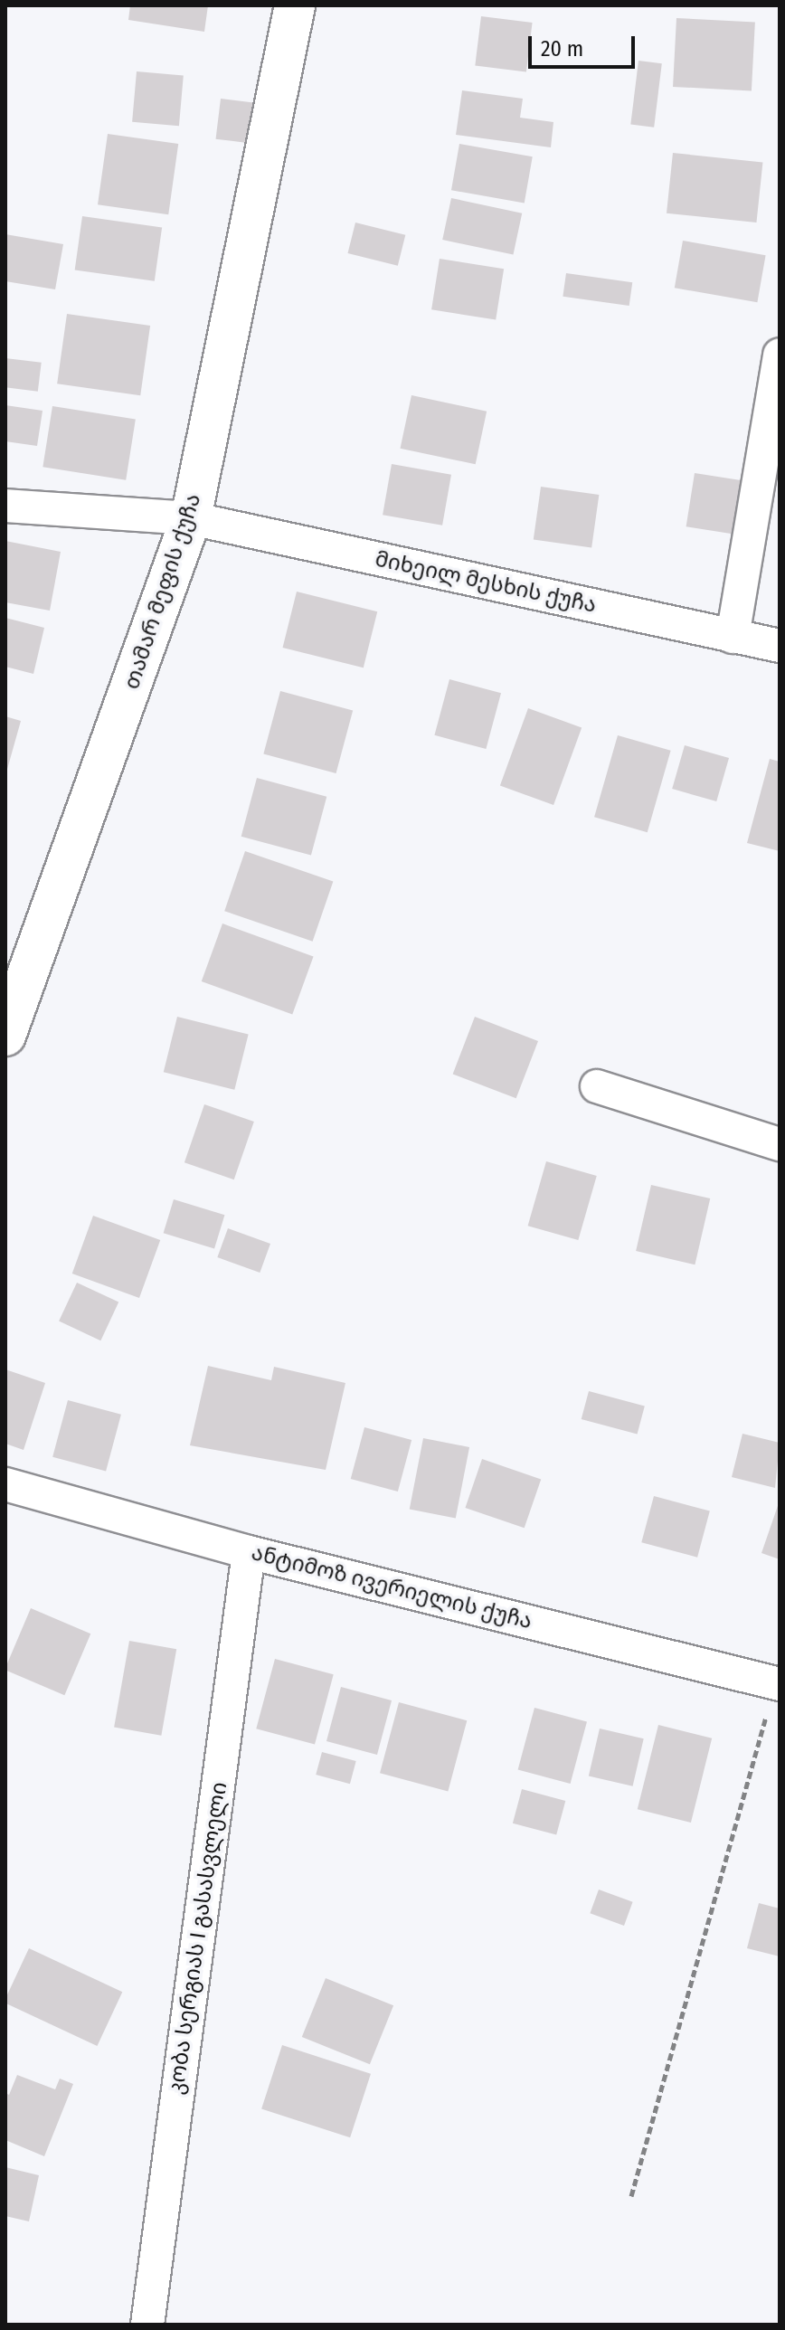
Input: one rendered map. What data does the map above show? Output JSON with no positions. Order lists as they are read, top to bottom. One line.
{"streets":{"street":["მიხეილ მესხის ქუჩა","თამარ მეფის ქუჩა","ანტიმოზ ივერიელის ქუჩა","კობა სერგიას I გასასვლელი"]},"crossings":[["მიხეილ მესხის ქუჩა","თამარ მეფის ქუჩა"],["ანტიმოზ ივერიელის ქუჩა","კობა სერგიას I გასასვლელი"]],"scale_bar":"20 m"}
